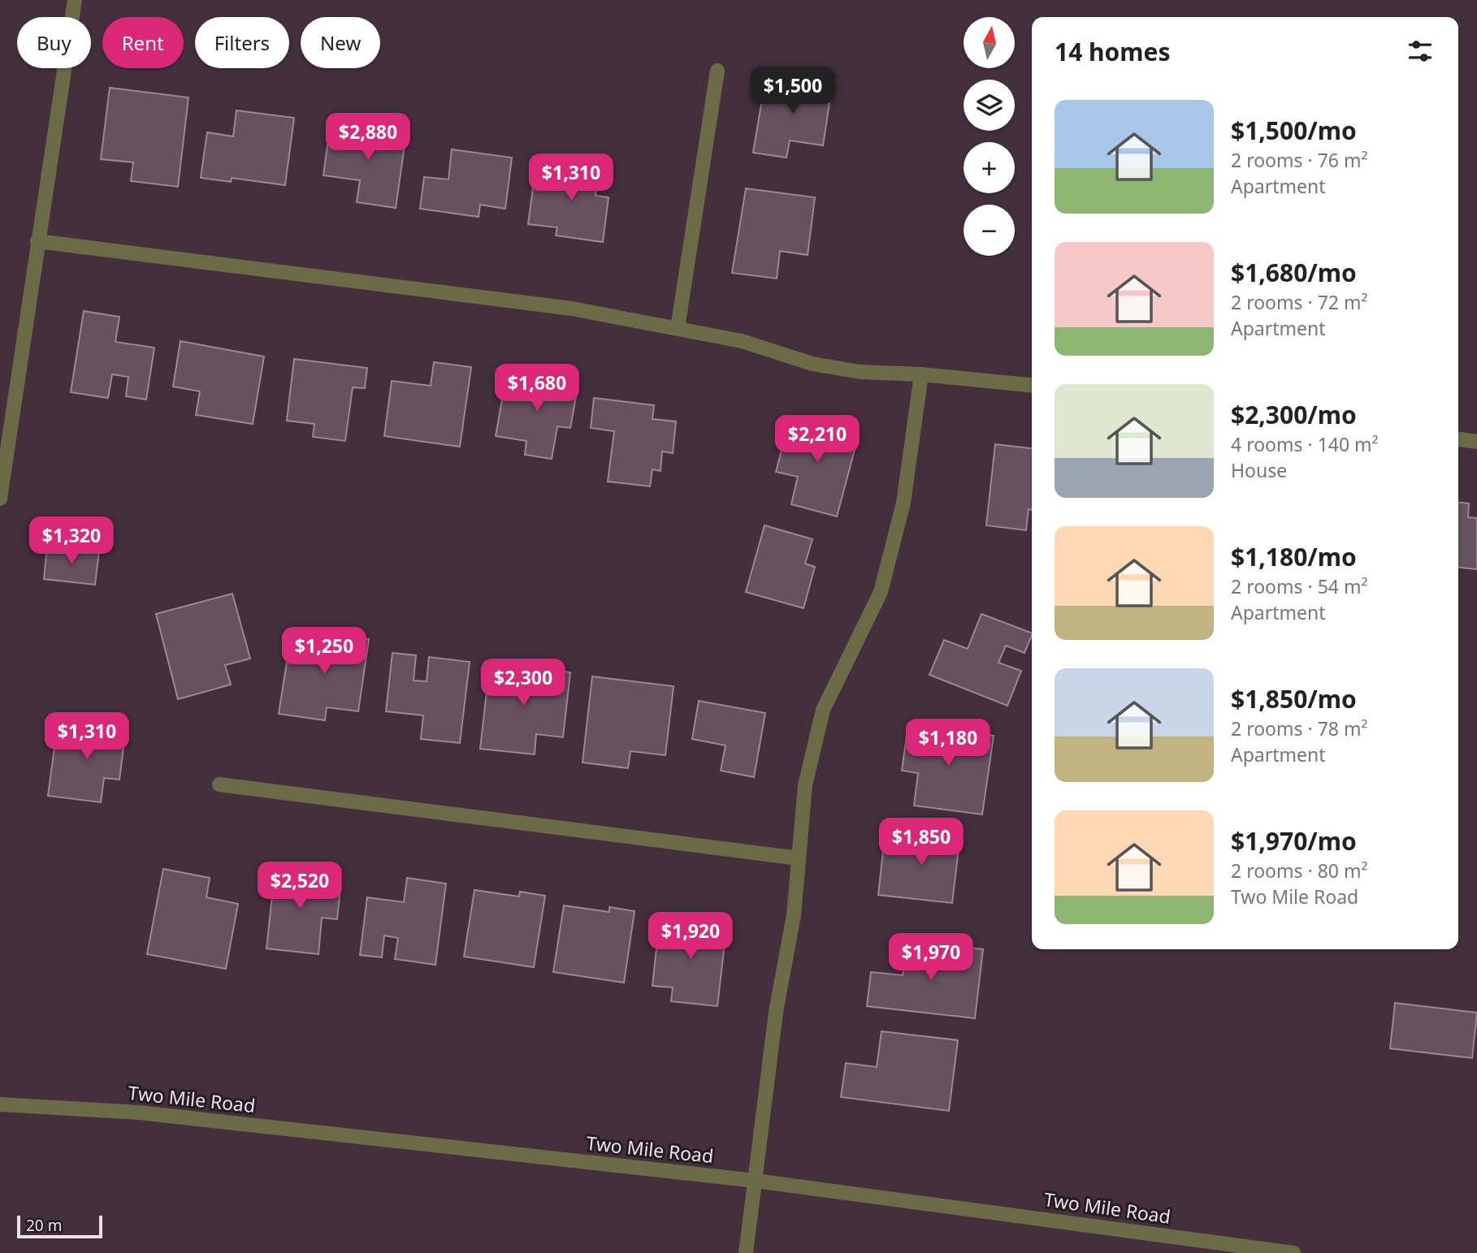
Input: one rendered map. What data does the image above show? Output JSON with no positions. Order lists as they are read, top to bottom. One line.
{"streets":{"street":["Two Mile Road"]},"scale_bar":"20 m","north":"top","page":{"map_buttons":["+","−"],"chip":["Buy","Rent","Filters","New"],"heading":"14 homes","price":["$1,500","$2,880","$1,310","$1,680","$2,210","$1,320","$1,250","$2,300","$1,310","$1,180","$1,850","$2,520","$1,920","$1,970"],"list":[{"name":"$1,500/mo","note":"2 rooms · 76 m² · Apartment"},{"name":"$1,680/mo","note":"2 rooms · 72 m² · Apartment"},{"name":"$2,300/mo","note":"4 rooms · 140 m² · House"},{"name":"$1,180/mo","note":"2 rooms · 54 m² · Apartment"},{"name":"$1,850/mo","note":"2 rooms · 78 m² · Apartment"},{"name":"$1,970/mo","note":"2 rooms · 80 m² · Two Mile Road"}],"scale":"20 m"}}
